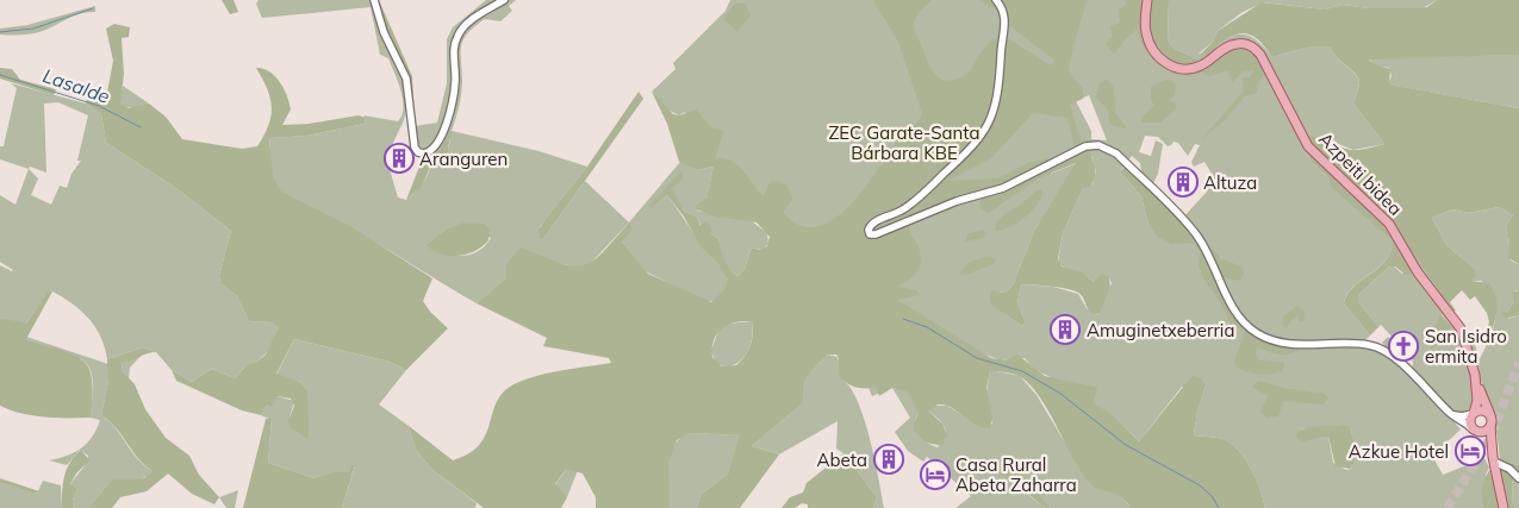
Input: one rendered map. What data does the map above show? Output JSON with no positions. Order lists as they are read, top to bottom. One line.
{"streets":{"main road":["Azpeiti bidea"]},"water":["Lasalde"],"parks":["ZEC Garate-Santa Bárbara KBE"],"places":{"building":["Aranguren","Altuza","Amuginetxeberria","Abeta"],"church":["San Isidro ermita"],"hotel":["Azkue Hotel","Casa Rural Abeta Zaharra"]}}
